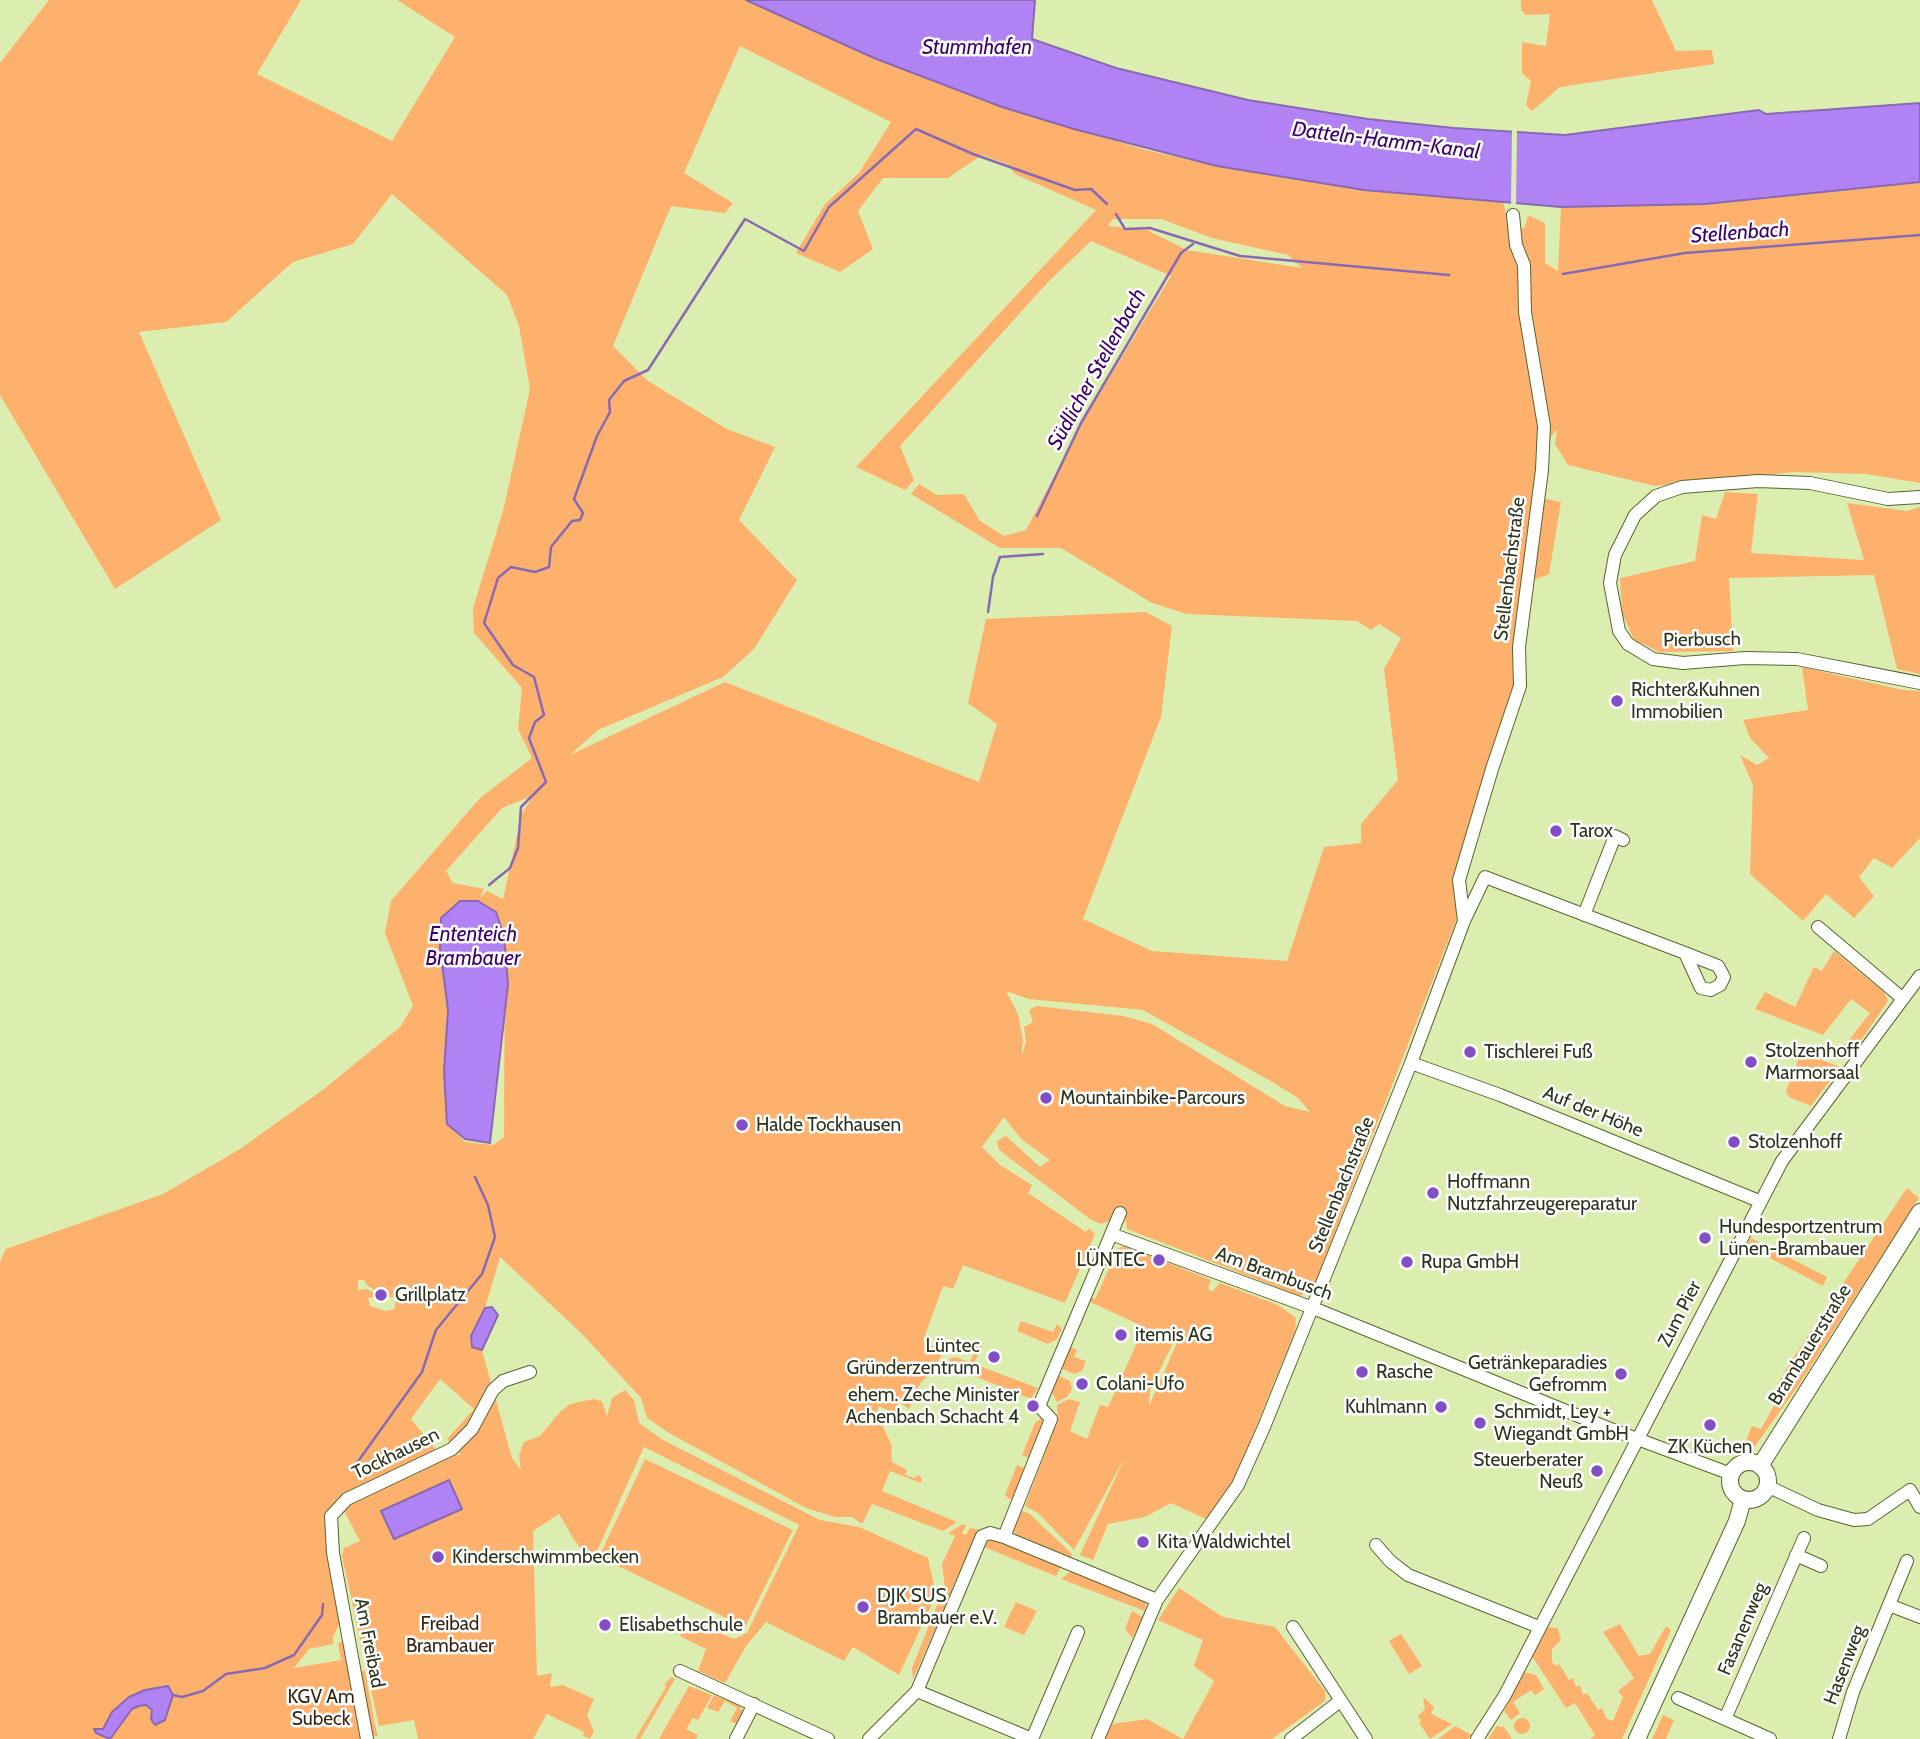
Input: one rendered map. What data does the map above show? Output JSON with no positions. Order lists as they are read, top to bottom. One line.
{"streets":{"main road":["Brambauerstraße"],"street":["Stellenbachstraße","Pierbusch","Auf der Höhe","Am Brambusch","Zum Pier","Tockhausen","Fasanenweg","Am Freibad","Hasenweg"]},"crossings":[["Stellenbachstraße","Auf der Höhe"],["Stellenbachstraße","Am Brambusch"],["Auf der Höhe","Zum Pier"],["Am Brambusch","Zum Pier"],["Am Brambusch","Brambauerstraße"],["Tockhausen","Am Freibad"]],"water":["Stummhafen","Datteln-Hamm-Kanal","Stellenbach","Südlicher Stellenbach","Ententeich Brambauer"],"parks":["Freibad Brambauer","KGV Am Subeck"],"places":["Richter&Kuhnen Immobilien","Tarox","Tischlerei Fuß","Stolzenhoff Marmorsaal","Mountainbike-Parcours","Halde Tockhausen","Stolzenhoff","Hoffmann Nutzfahrzeugereparatur","Hundesportzentrum Lünen-Brambauer","LÜNTEC","Rupa GmbH","Grillplatz","itemis AG","Lüntec Gründerzentrum","Rasche","Getränkeparadies Gefromm","Colani-Ufo","ehem. Zeche Minister Achenbach Schacht 4","Kuhlmann","Schmidt, Ley + Wiegandt GmbH","ZK Küchen","Steuerberater Neuß","Kita Waldwichtel","Kinderschwimmbecken","DJK SUS Brambauer e.V.","Elisabethschule"]}
